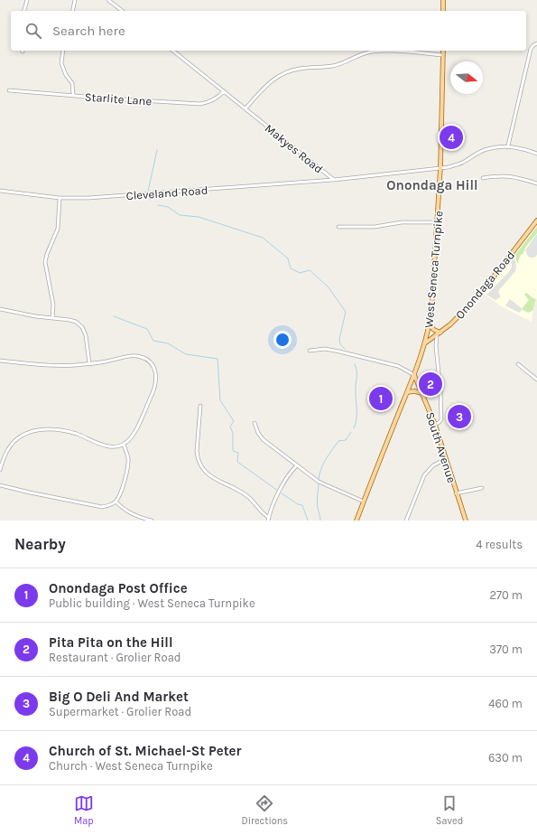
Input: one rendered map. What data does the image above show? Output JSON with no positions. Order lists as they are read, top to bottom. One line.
{"streets":{"main road":["West Seneca Turnpike","Onondaga Road","South Avenue"],"street":["Starlite Lane","Makyes Road","Cleveland Road"]},"crossings":[["Starlite Lane","Makyes Road"],["Makyes Road","Cleveland Road"],["Makyes Road","West Seneca Turnpike"],["West Seneca Turnpike","Onondaga Road"],["West Seneca Turnpike","South Avenue"]],"districts":["Onondaga Hill"],"north":"right","page":{"search":"Search here","pins":["4","2","1","3"],"heading":["Nearby","4 results"],"list":[{"mark":"1","name":"Onondaga Post Office","note":"Public building · West Seneca Turnpike","value":"270 m"},{"mark":"2","name":"Pita Pita on the Hill","note":"Restaurant · Grolier Road","value":"370 m"},{"mark":"3","name":"Big O Deli And Market","note":"Supermarket · Grolier Road","value":"460 m"},{"mark":"4","name":"Church of St. Michael-St Peter","note":"Church · West Seneca Turnpike","value":"630 m"}],"nav":["Map","Directions","Saved"]}}
